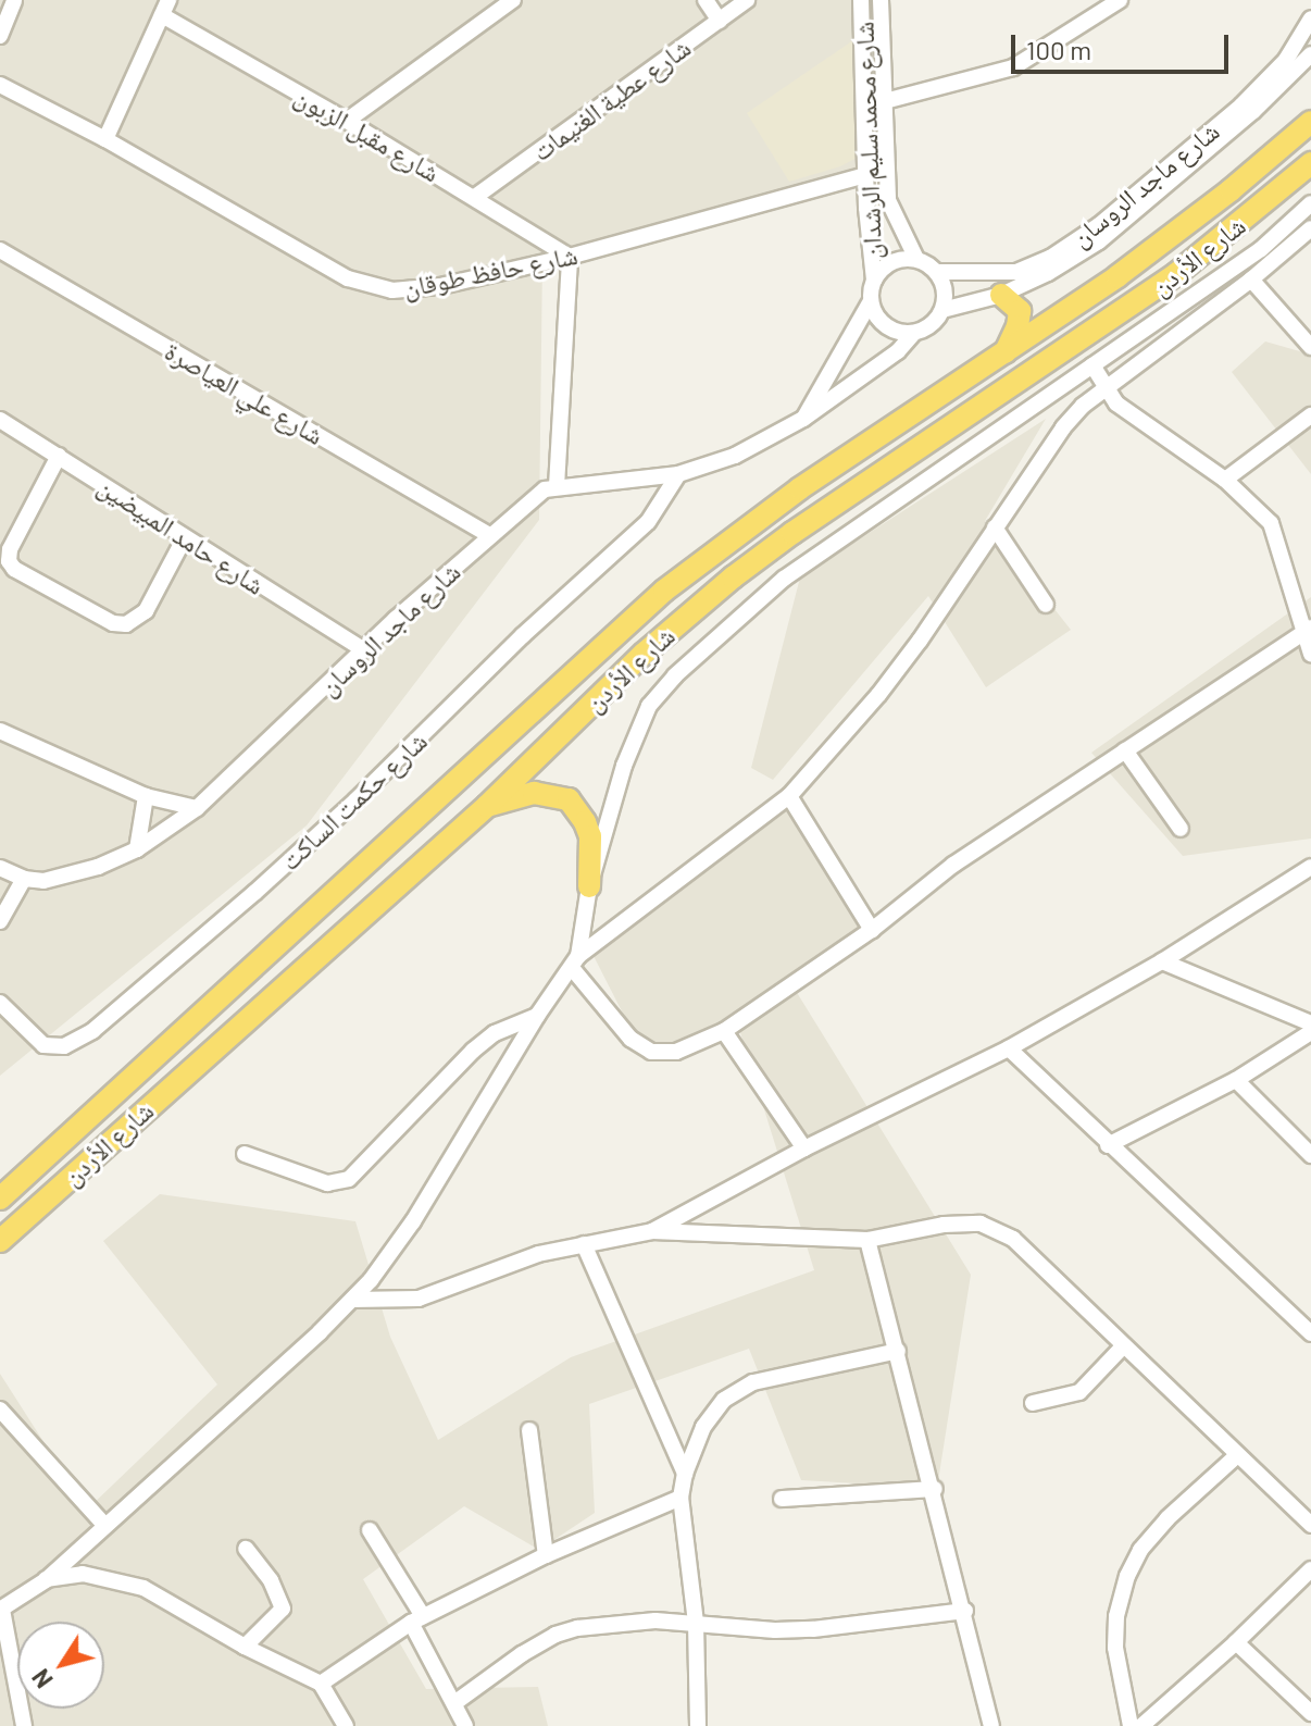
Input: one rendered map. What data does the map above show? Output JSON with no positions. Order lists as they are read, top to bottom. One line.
{"streets":{"highway":["شارع الأردن"],"street":["شارع عطية الغنيمات","شارع مقبل الزبون","شارع محمد سليم الرشدان","شارع ماجد الروسان","شارع حافظ طوقان","شارع علي العياصرة","شارع حامد المبيضين","شارع حكمت الساكت"]},"crossings":[["شارع عطية الغنيمات","شارع مقبل الزبون"],["شارع مقبل الزبون","شارع حافظ طوقان"],["شارع محمد سليم الرشدان","شارع ماجد الروسان"],["شارع محمد سليم الرشدان","شارع حافظ طوقان"],["شارع ماجد الروسان","شارع علي العياصرة"],["شارع ماجد الروسان","شارع حامد المبيضين"],["شارع ماجد الروسان","شارع حكمت الساكت"]],"scale_bar":"100 m","north":"bottom left"}
